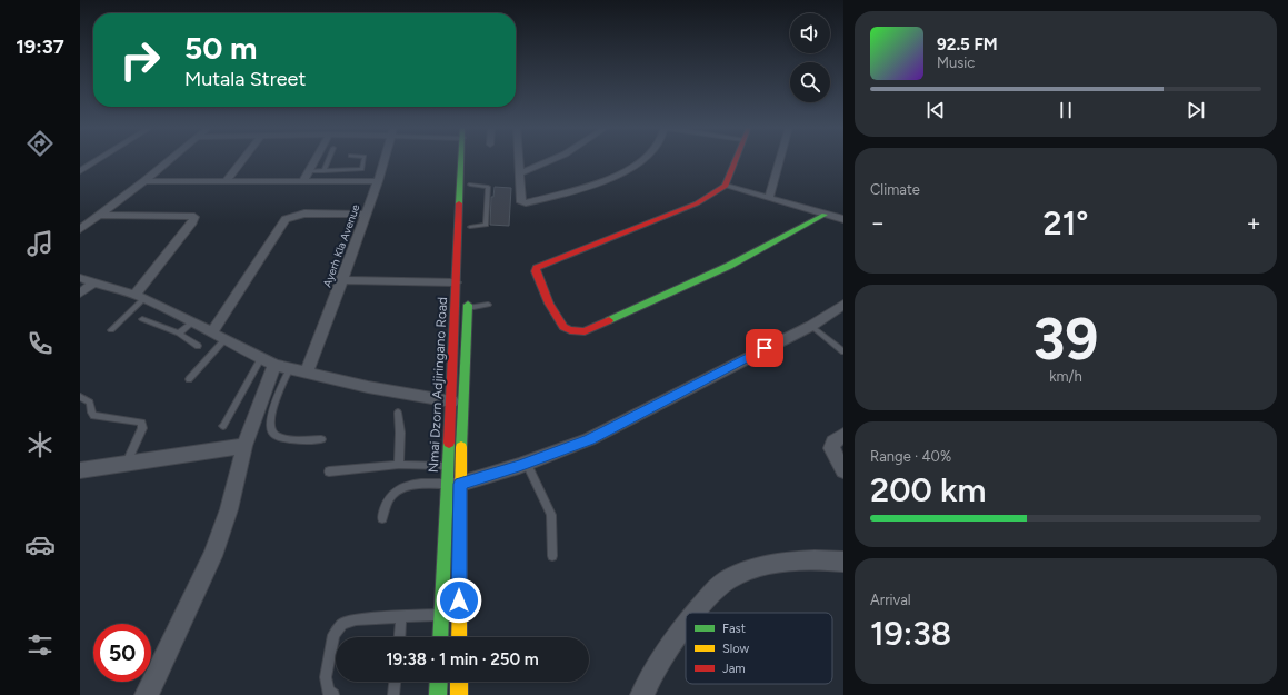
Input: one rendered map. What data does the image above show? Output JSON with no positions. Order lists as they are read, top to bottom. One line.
{"streets":{"main road":["Nmai Dzorn Adjiringano Road"],"street":["Ayerh Kla Avenue"]},"legend":["Fast","Slow","Jam"],"page":{"tabs":"19:37","turn":["50 m","Mutala Street"],"song":["92.5 FM","Music"],"tile":["Climate",["39","km/h"],["Range · 40%","200 km"],["Arrival","19:38"]],"heat":["−","21°","+"],"limit":"50","trip":"19:38 · 1 min · 250 m"}}
